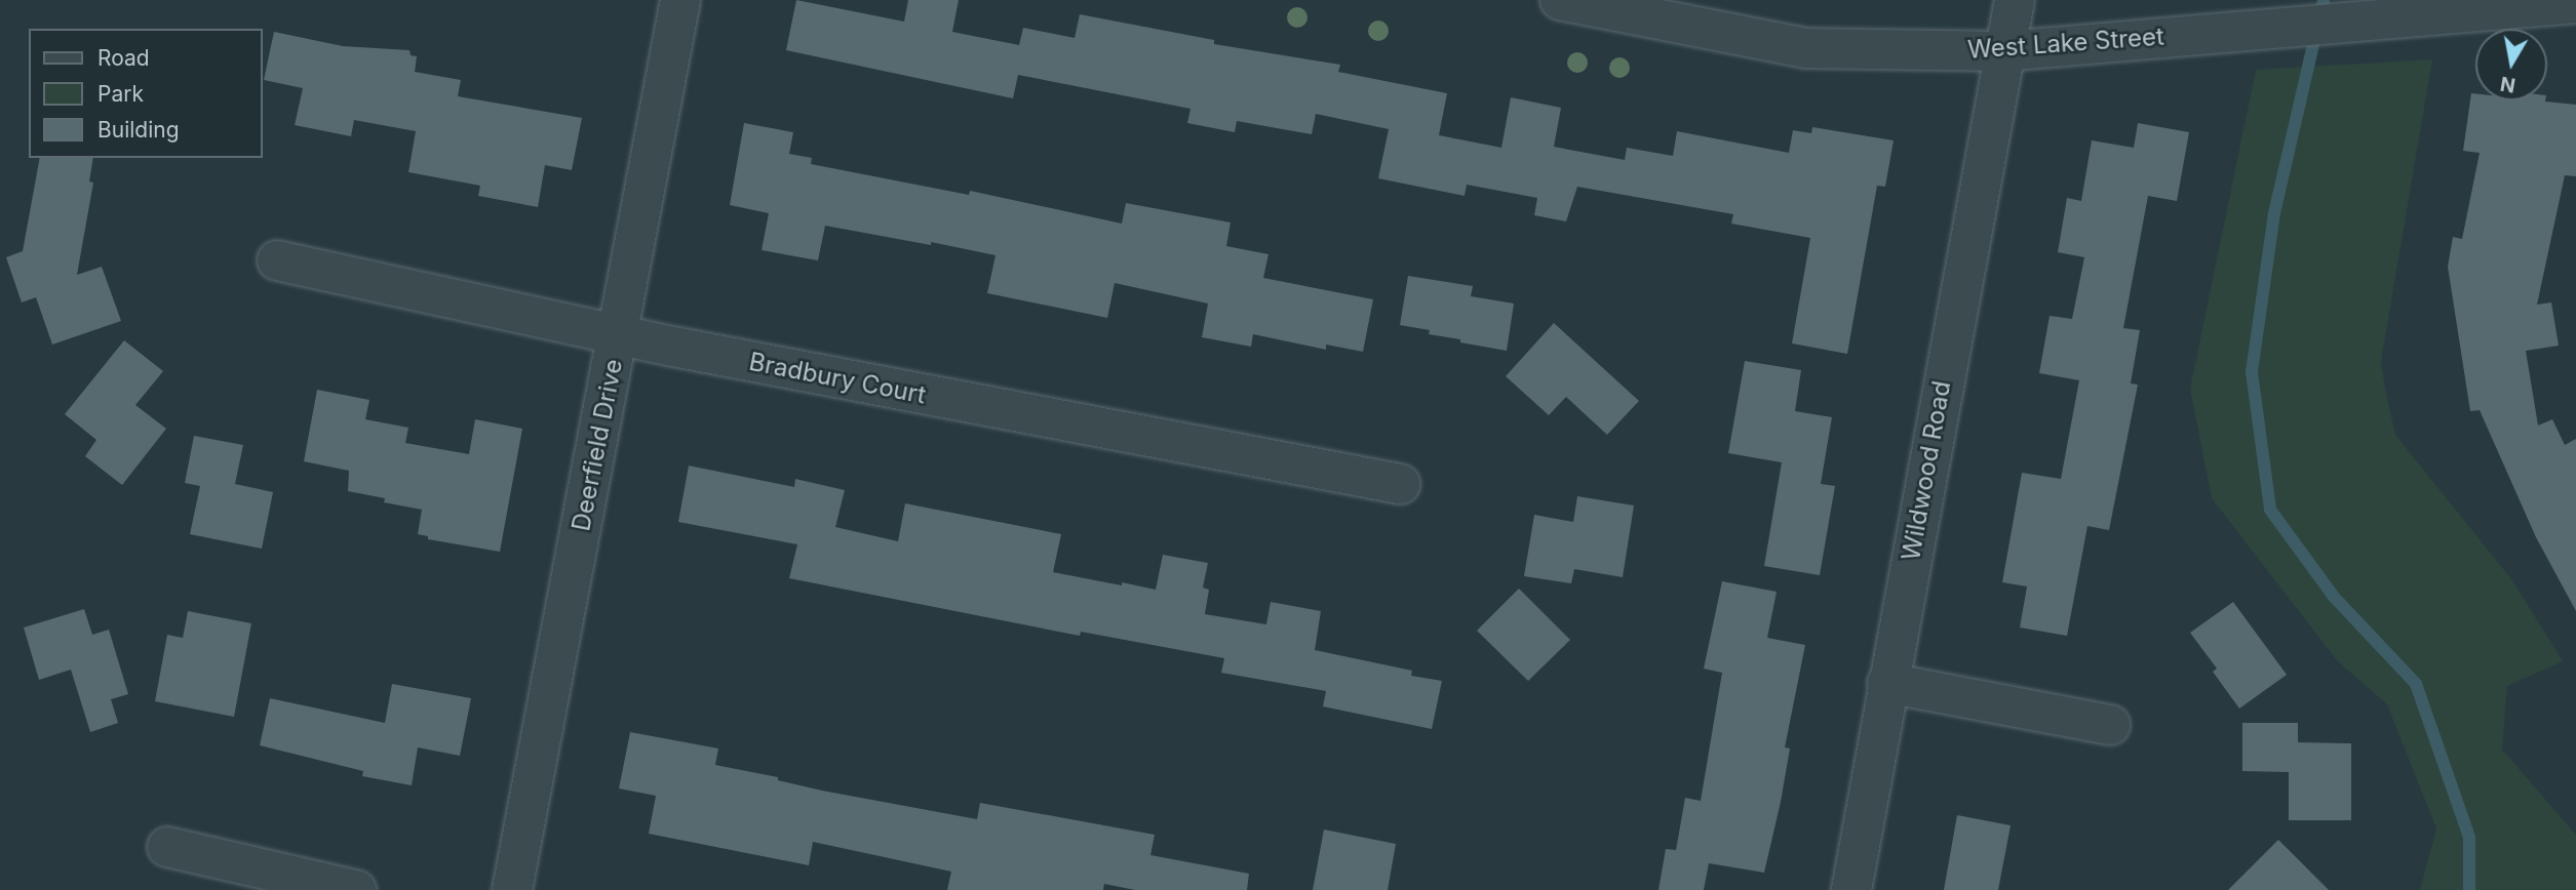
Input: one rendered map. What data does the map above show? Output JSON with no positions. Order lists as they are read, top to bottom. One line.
{"streets":{"street":["West Lake Street","Bradbury Court","Deerfield Drive","Wildwood Road"]},"crossings":[["West Lake Street","Wildwood Road"],["Bradbury Court","Deerfield Drive"]],"legend":["Road","Park","Building"],"north":"bottom"}
